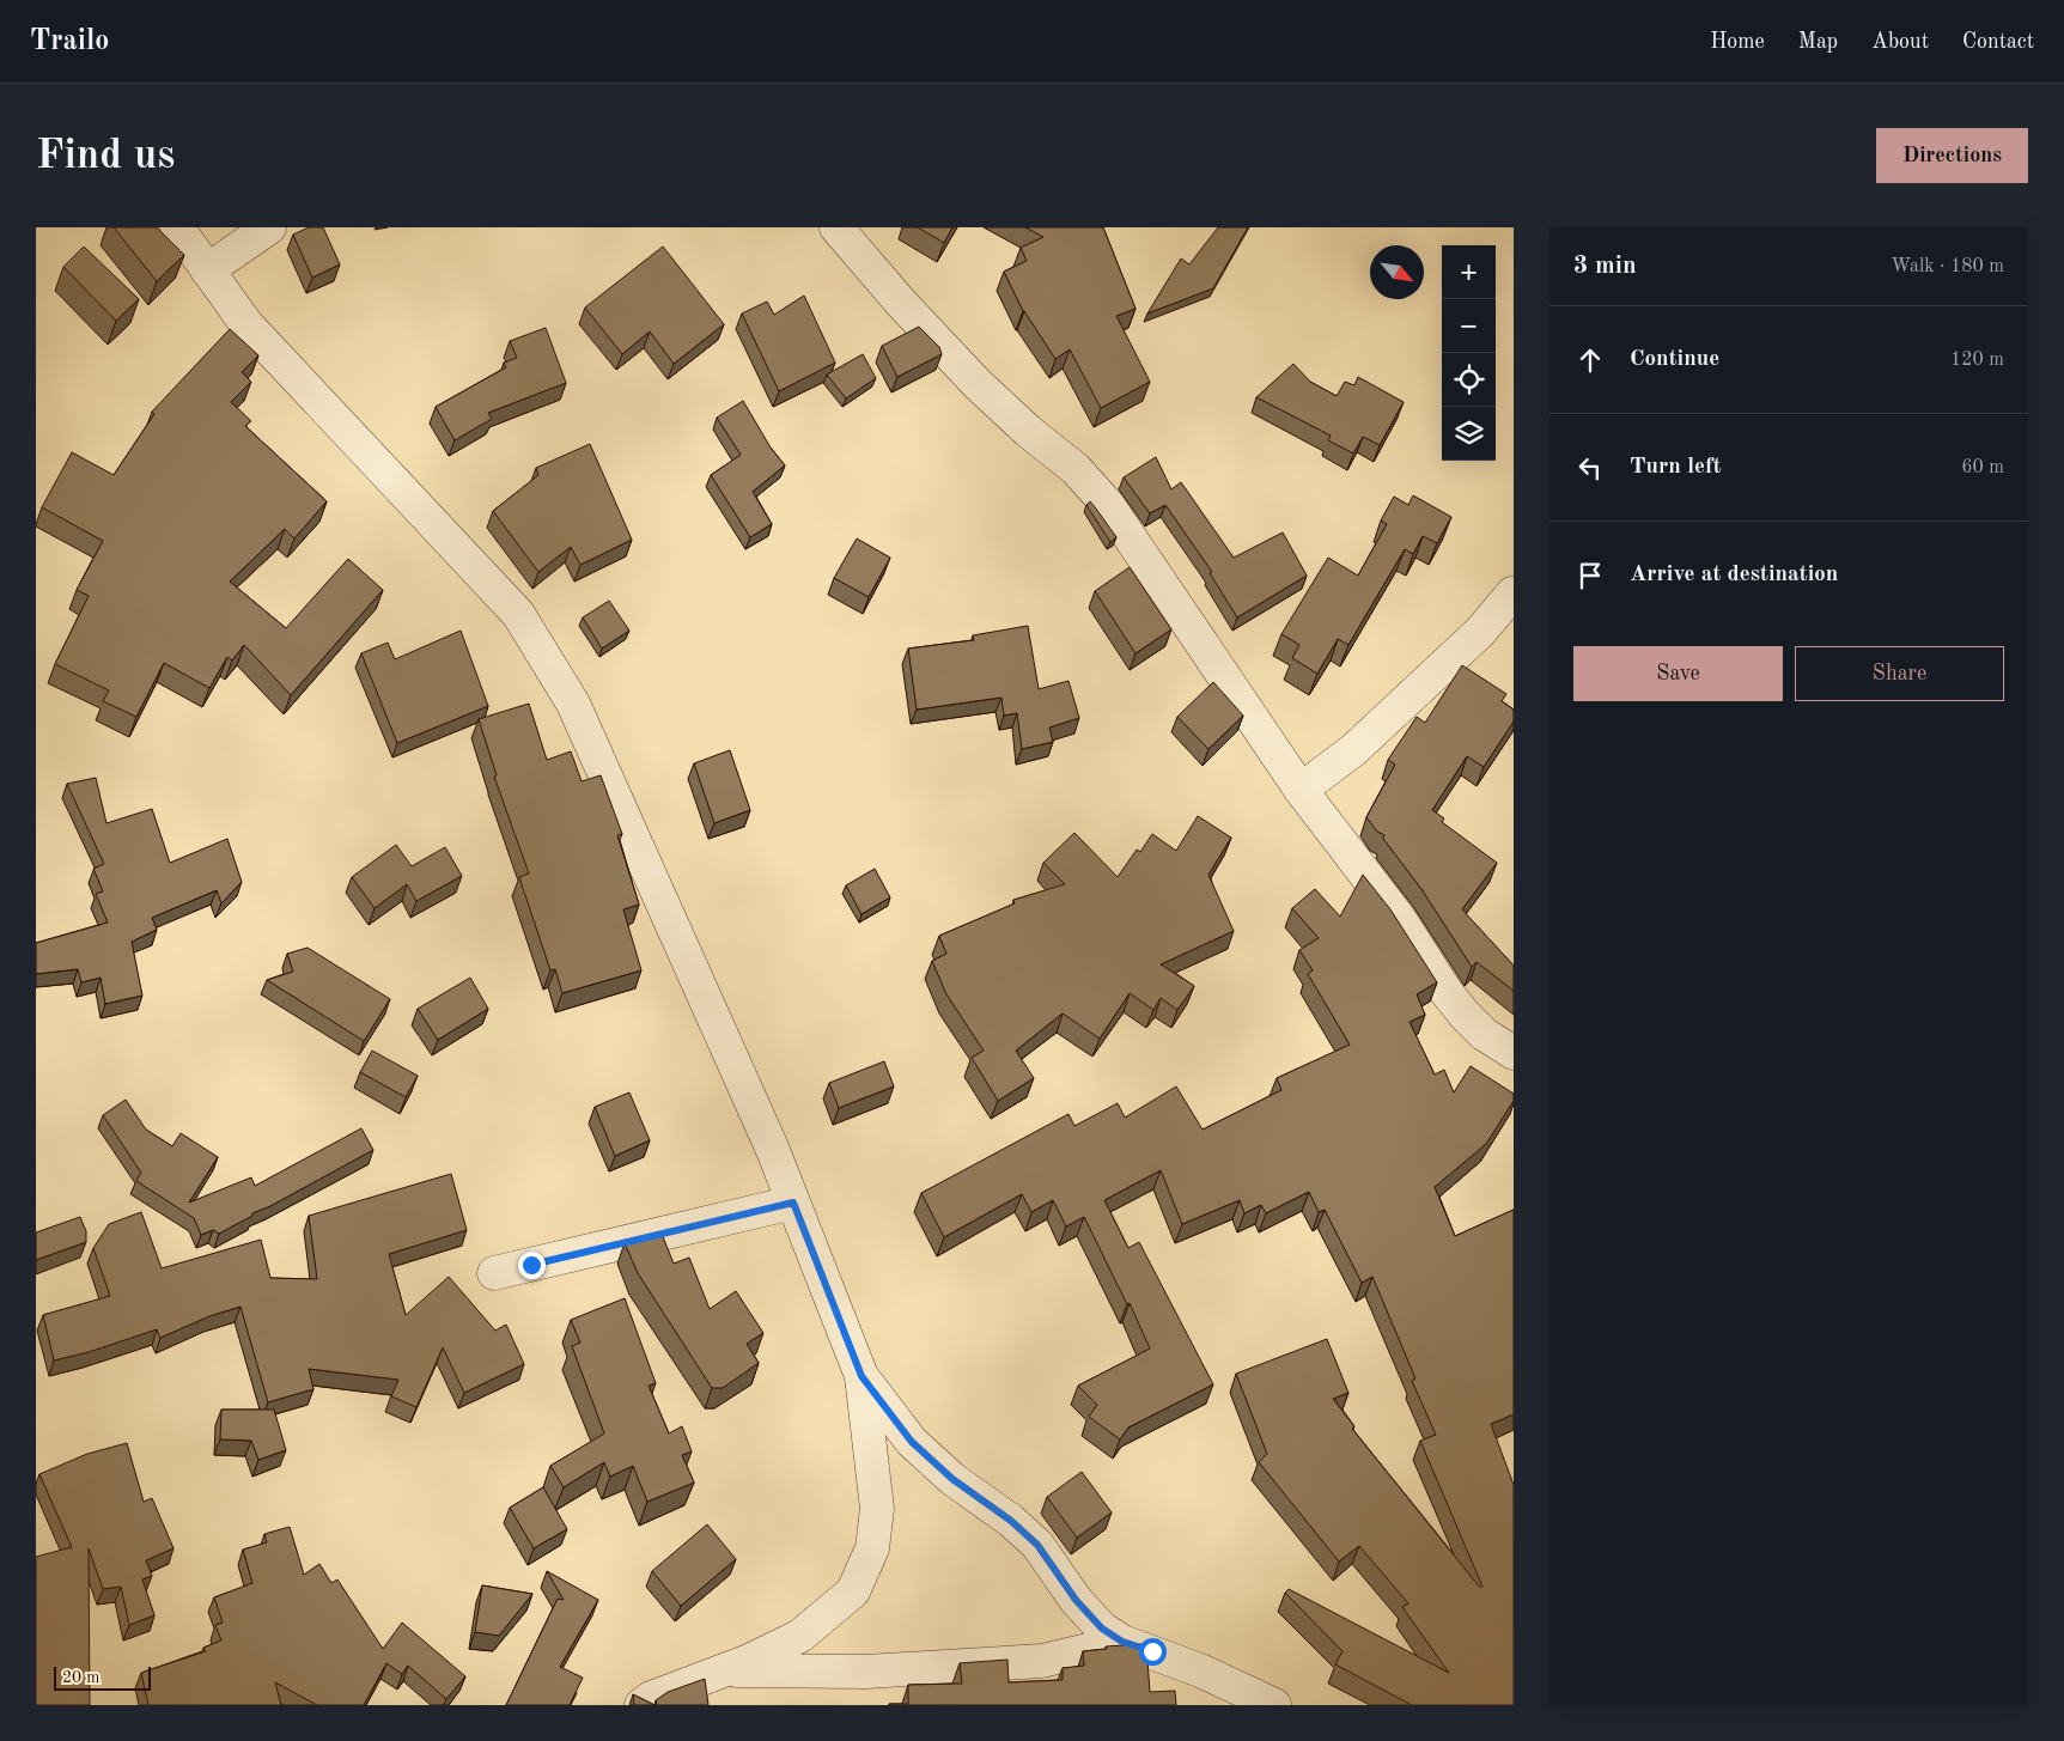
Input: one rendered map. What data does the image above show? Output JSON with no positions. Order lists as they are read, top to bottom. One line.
{"scale_bar":"20 m","north":"bottom right","page":{"header":"Trailo","nav":["Home","Map","About","Contact"],"buttons":["Directions",["Save","Share"]],"title":"Find us","heading":["3 min","Walk · 180 m"],"map_buttons":["+","−"],"list":[["Continue","120 m"],["Turn left","60 m"],"Arrive at destination"],"scale":"20 m"}}
